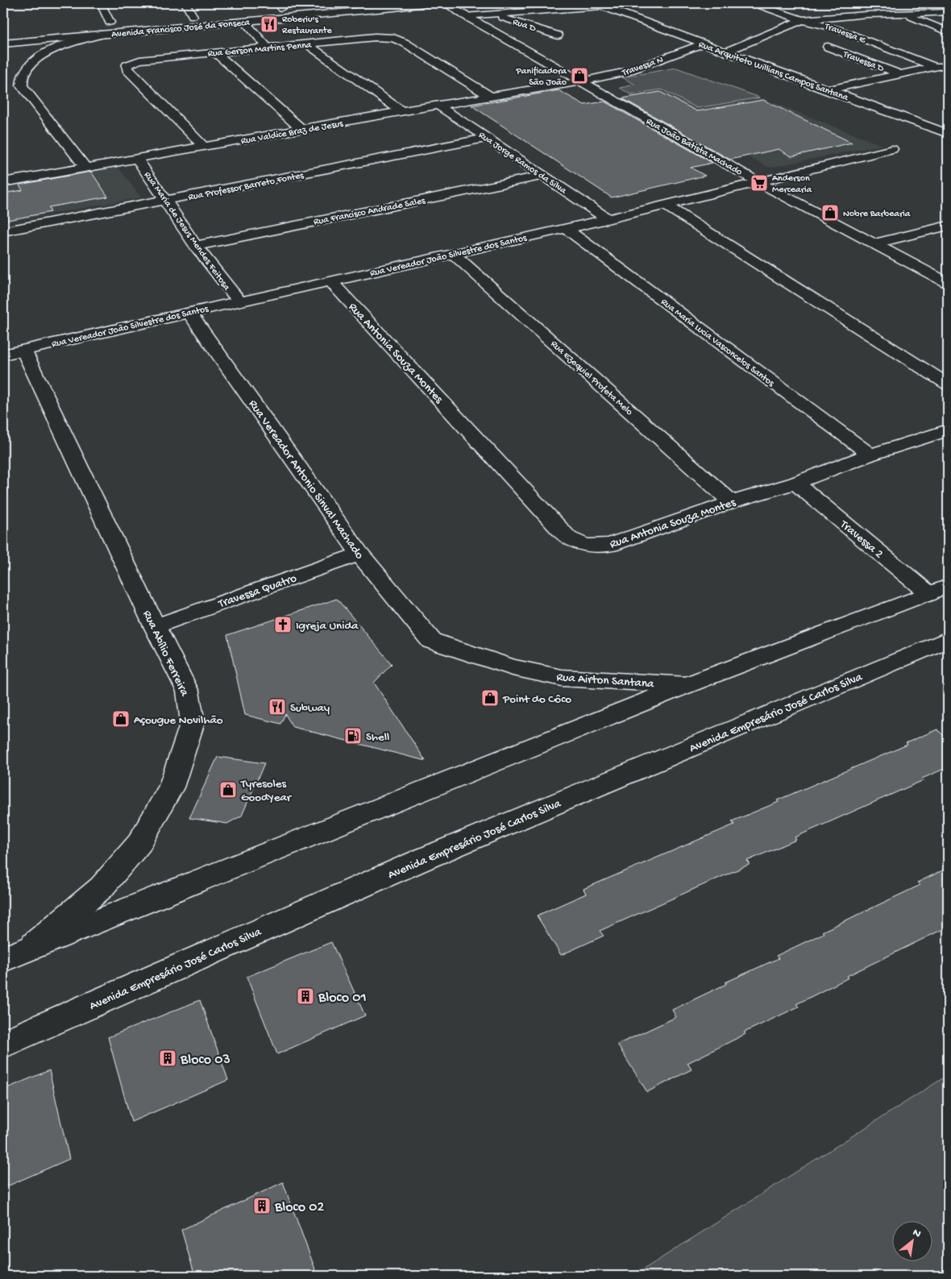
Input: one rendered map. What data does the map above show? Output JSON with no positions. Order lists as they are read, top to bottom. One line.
{"streets":{"street":["Rua D","Avenida Francisco José da Fonseca","Travessa E","Rua Gerson Martins Penna","Travessa D","Travessa N","Rua Arquiteto Willians Campos Santana","Rua Valdice Braz de Jesus","Rua João Batista Machado","Rua Jorge Ramos da Silva","Rua Professor Barreto Fontes","Rua Francisco Andrade Sales","Rua Maria de Jesus Mendes Feitosa","Rua Vereador João Silvestre dos Santos","Rua Maria Lucia Vasconcelos Santos","Rua Antonia Souza Montes","Rua Ezequiel Profeta Melo","Rua Vereador Antonio Sinval Machado","Travessa 2","Travessa Quatro","Rua Abílio Ferreira","Rua Airton Santana","Avenida Empresário José Carlos Silva"]},"crossings":[["Rua Gerson Martins Penna","Rua Valdice Braz de Jesus"],["Travessa N","Rua Arquiteto Willians Campos Santana"],["Travessa N","Rua Valdice Braz de Jesus"],["Travessa N","Rua João Batista Machado"],["Rua Valdice Braz de Jesus","Rua João Batista Machado"],["Rua Valdice Braz de Jesus","Rua Jorge Ramos da Silva"],["Rua Valdice Braz de Jesus","Rua Maria de Jesus Mendes Feitosa"],["Rua João Batista Machado","Rua Vereador João Silvestre dos Santos"],["Rua Jorge Ramos da Silva","Rua Professor Barreto Fontes"],["Rua Jorge Ramos da Silva","Rua Francisco Andrade Sales"],["Rua Jorge Ramos da Silva","Rua Vereador João Silvestre dos Santos"],["Rua Professor Barreto Fontes","Rua Maria de Jesus Mendes Feitosa"],["Rua Francisco Andrade Sales","Rua Maria de Jesus Mendes Feitosa"],["Rua Maria de Jesus Mendes Feitosa","Rua Vereador João Silvestre dos Santos"],["Rua Vereador João Silvestre dos Santos","Rua Maria Lucia Vasconcelos Santos"],["Rua Vereador João Silvestre dos Santos","Rua Antonia Souza Montes"],["Rua Vereador João Silvestre dos Santos","Rua Ezequiel Profeta Melo"],["Rua Vereador João Silvestre dos Santos","Rua Vereador Antonio Sinval Machado"],["Rua Vereador João Silvestre dos Santos","Rua Abílio Ferreira"],["Rua Maria Lucia Vasconcelos Santos","Rua Antonia Souza Montes"],["Rua Antonia Souza Montes","Rua Ezequiel Profeta Melo"],["Rua Antonia Souza Montes","Travessa 2"],["Rua Vereador Antonio Sinval Machado","Travessa Quatro"],["Rua Vereador Antonio Sinval Machado","Rua Airton Santana"],["Travessa Quatro","Rua Abílio Ferreira"]],"places":{"restaurant":["Roberiu's Restaurante","Subway"],"shop":["Panificadora São João","Nobre Barbearia","Point do Côco","Açougue Novilhão","Tyresoles GoodYear"],"supermarket":["Anderson Mercearia"],"church":["Igreja Unida"],"fuel station":["Shell"],"building":["Bloco 01","Bloco 03","Bloco 02"]},"north":"top right"}
